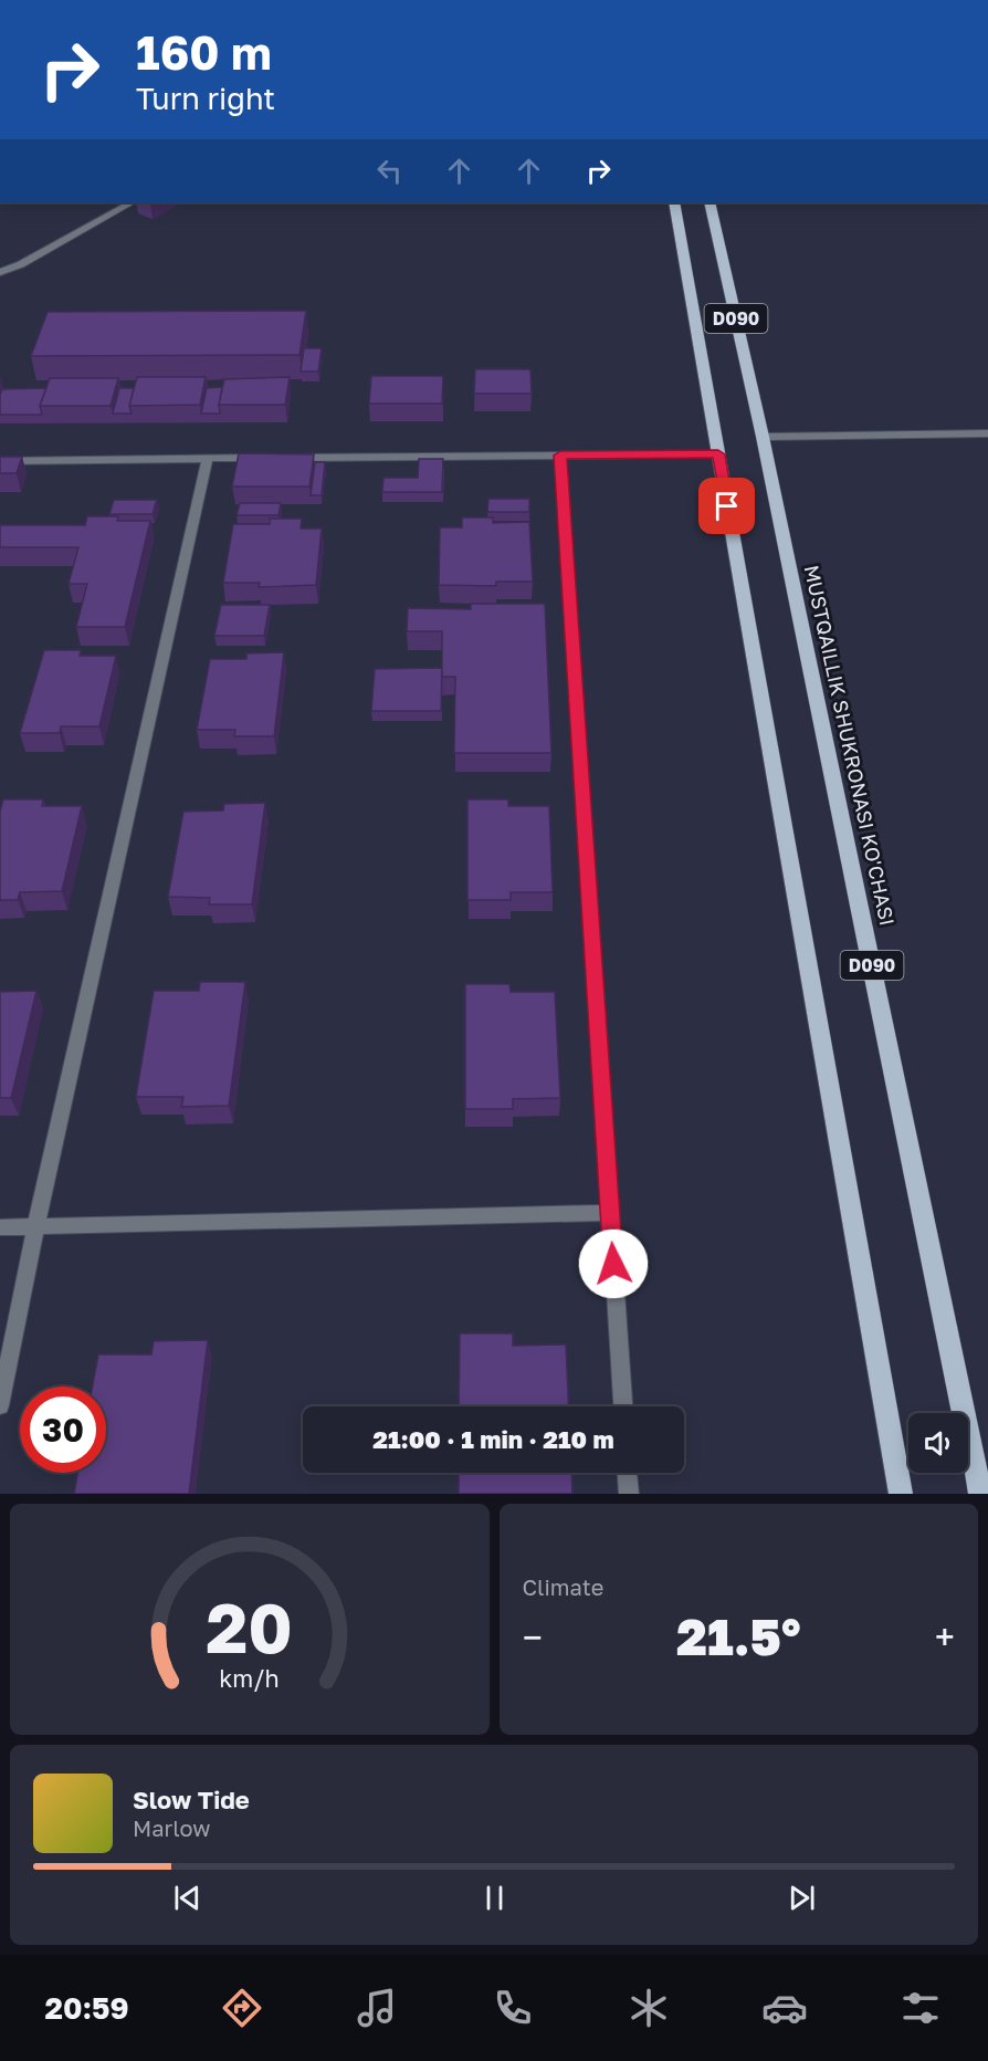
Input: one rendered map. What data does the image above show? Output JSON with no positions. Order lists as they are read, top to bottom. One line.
{"streets":{"main road":["D090","MUSTQAILLIK SHUKRONASI KO'CHASI"]},"page":{"turn":["160 m","Turn right"],"limit":"30","trip":"21:00 · 1 min · 210 m","tile":"Climate","heat":["−","21.5°","+"],"song":["Slow Tide","Marlow"],"tabs":"20:59","gauge":["20","km/h"]}}
